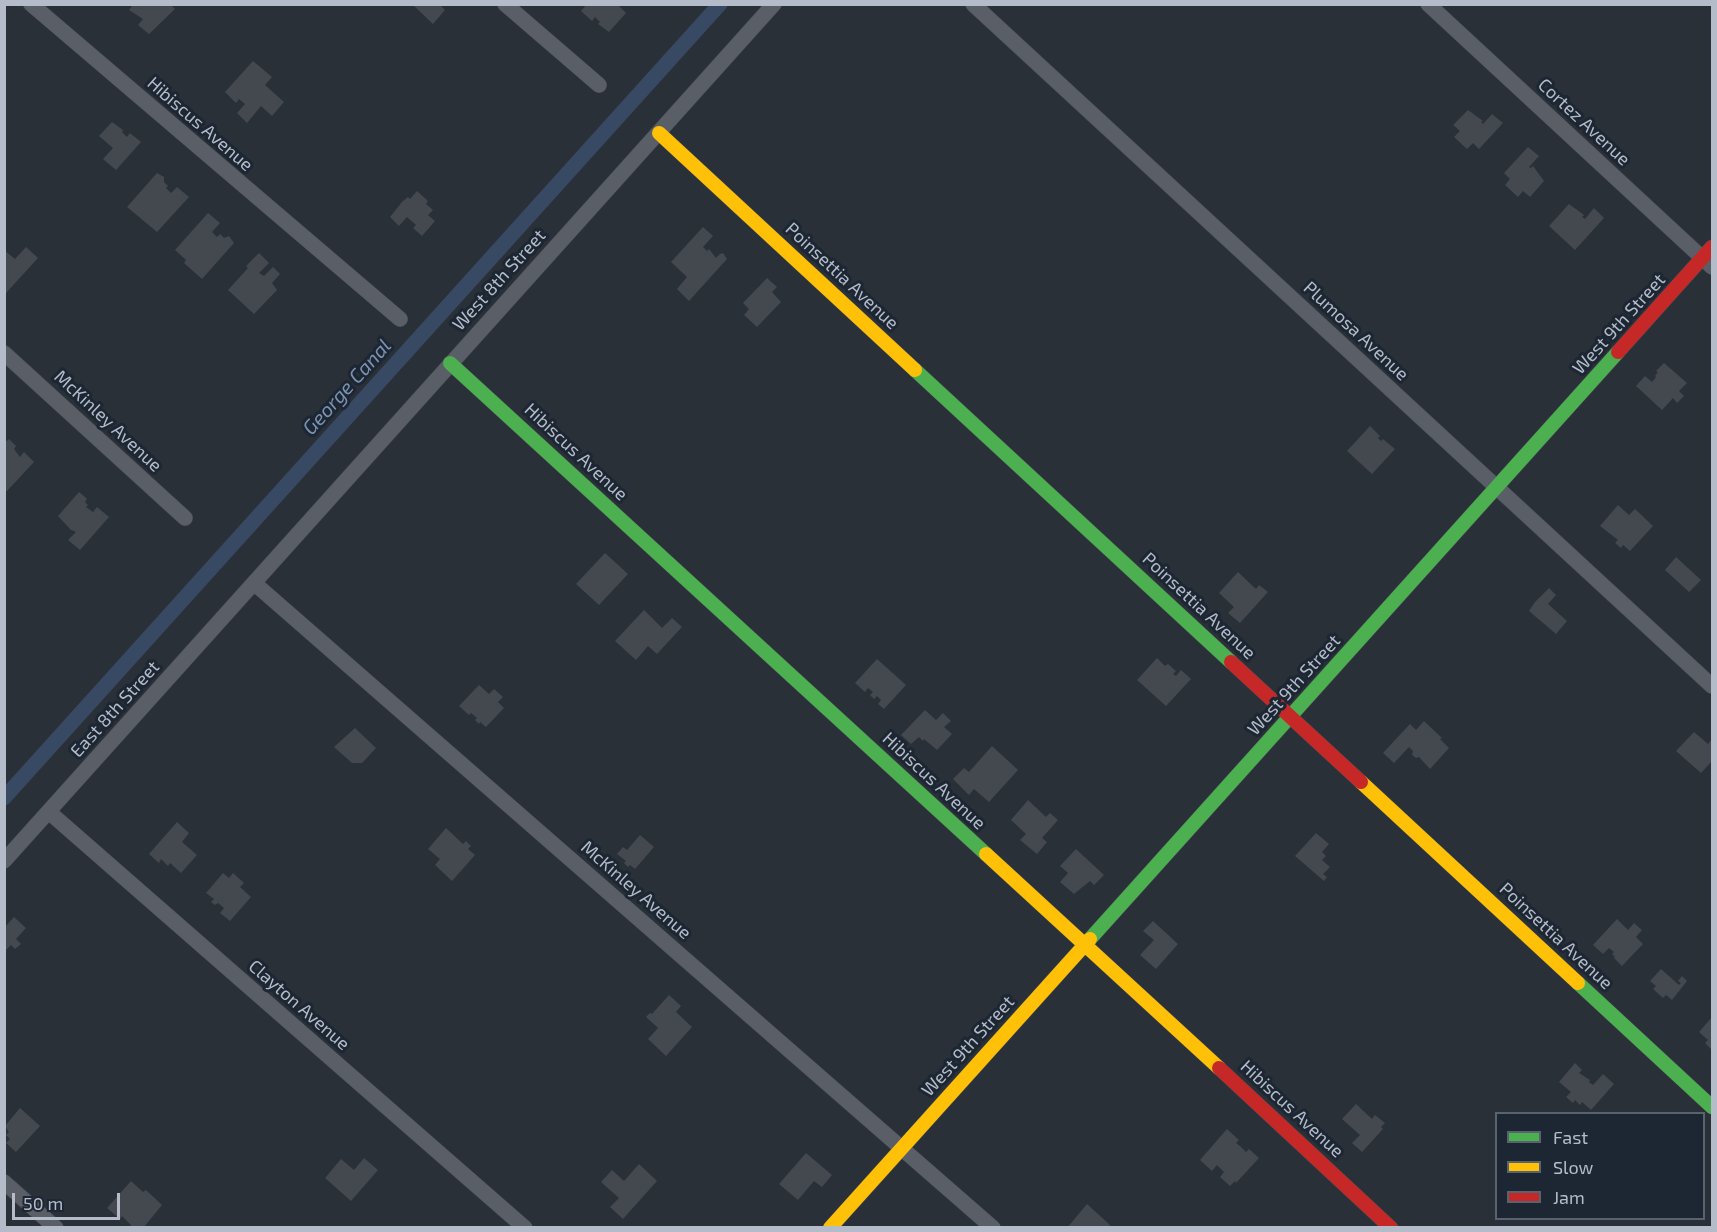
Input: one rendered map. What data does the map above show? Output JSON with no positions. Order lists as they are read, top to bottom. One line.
{"streets":{"street":["Cortez Avenue","Hibiscus Avenue","Poinsettia Avenue","West 8th Street","West 9th Street","Plumosa Avenue","McKinley Avenue","East 8th Street","Clayton Avenue"]},"crossings":[["Cortez Avenue","West 9th Street"],["Hibiscus Avenue","West 8th Street"],["Hibiscus Avenue","West 9th Street"],["Poinsettia Avenue","West 8th Street"],["Poinsettia Avenue","West 9th Street"],["West 8th Street","McKinley Avenue"],["West 8th Street","East 8th Street"],["West 9th Street","Plumosa Avenue"],["West 9th Street","McKinley Avenue"],["McKinley Avenue","East 8th Street"],["East 8th Street","Clayton Avenue"]],"water":["George Canal"],"legend":["Fast","Slow","Jam"],"scale_bar":"50 m"}
